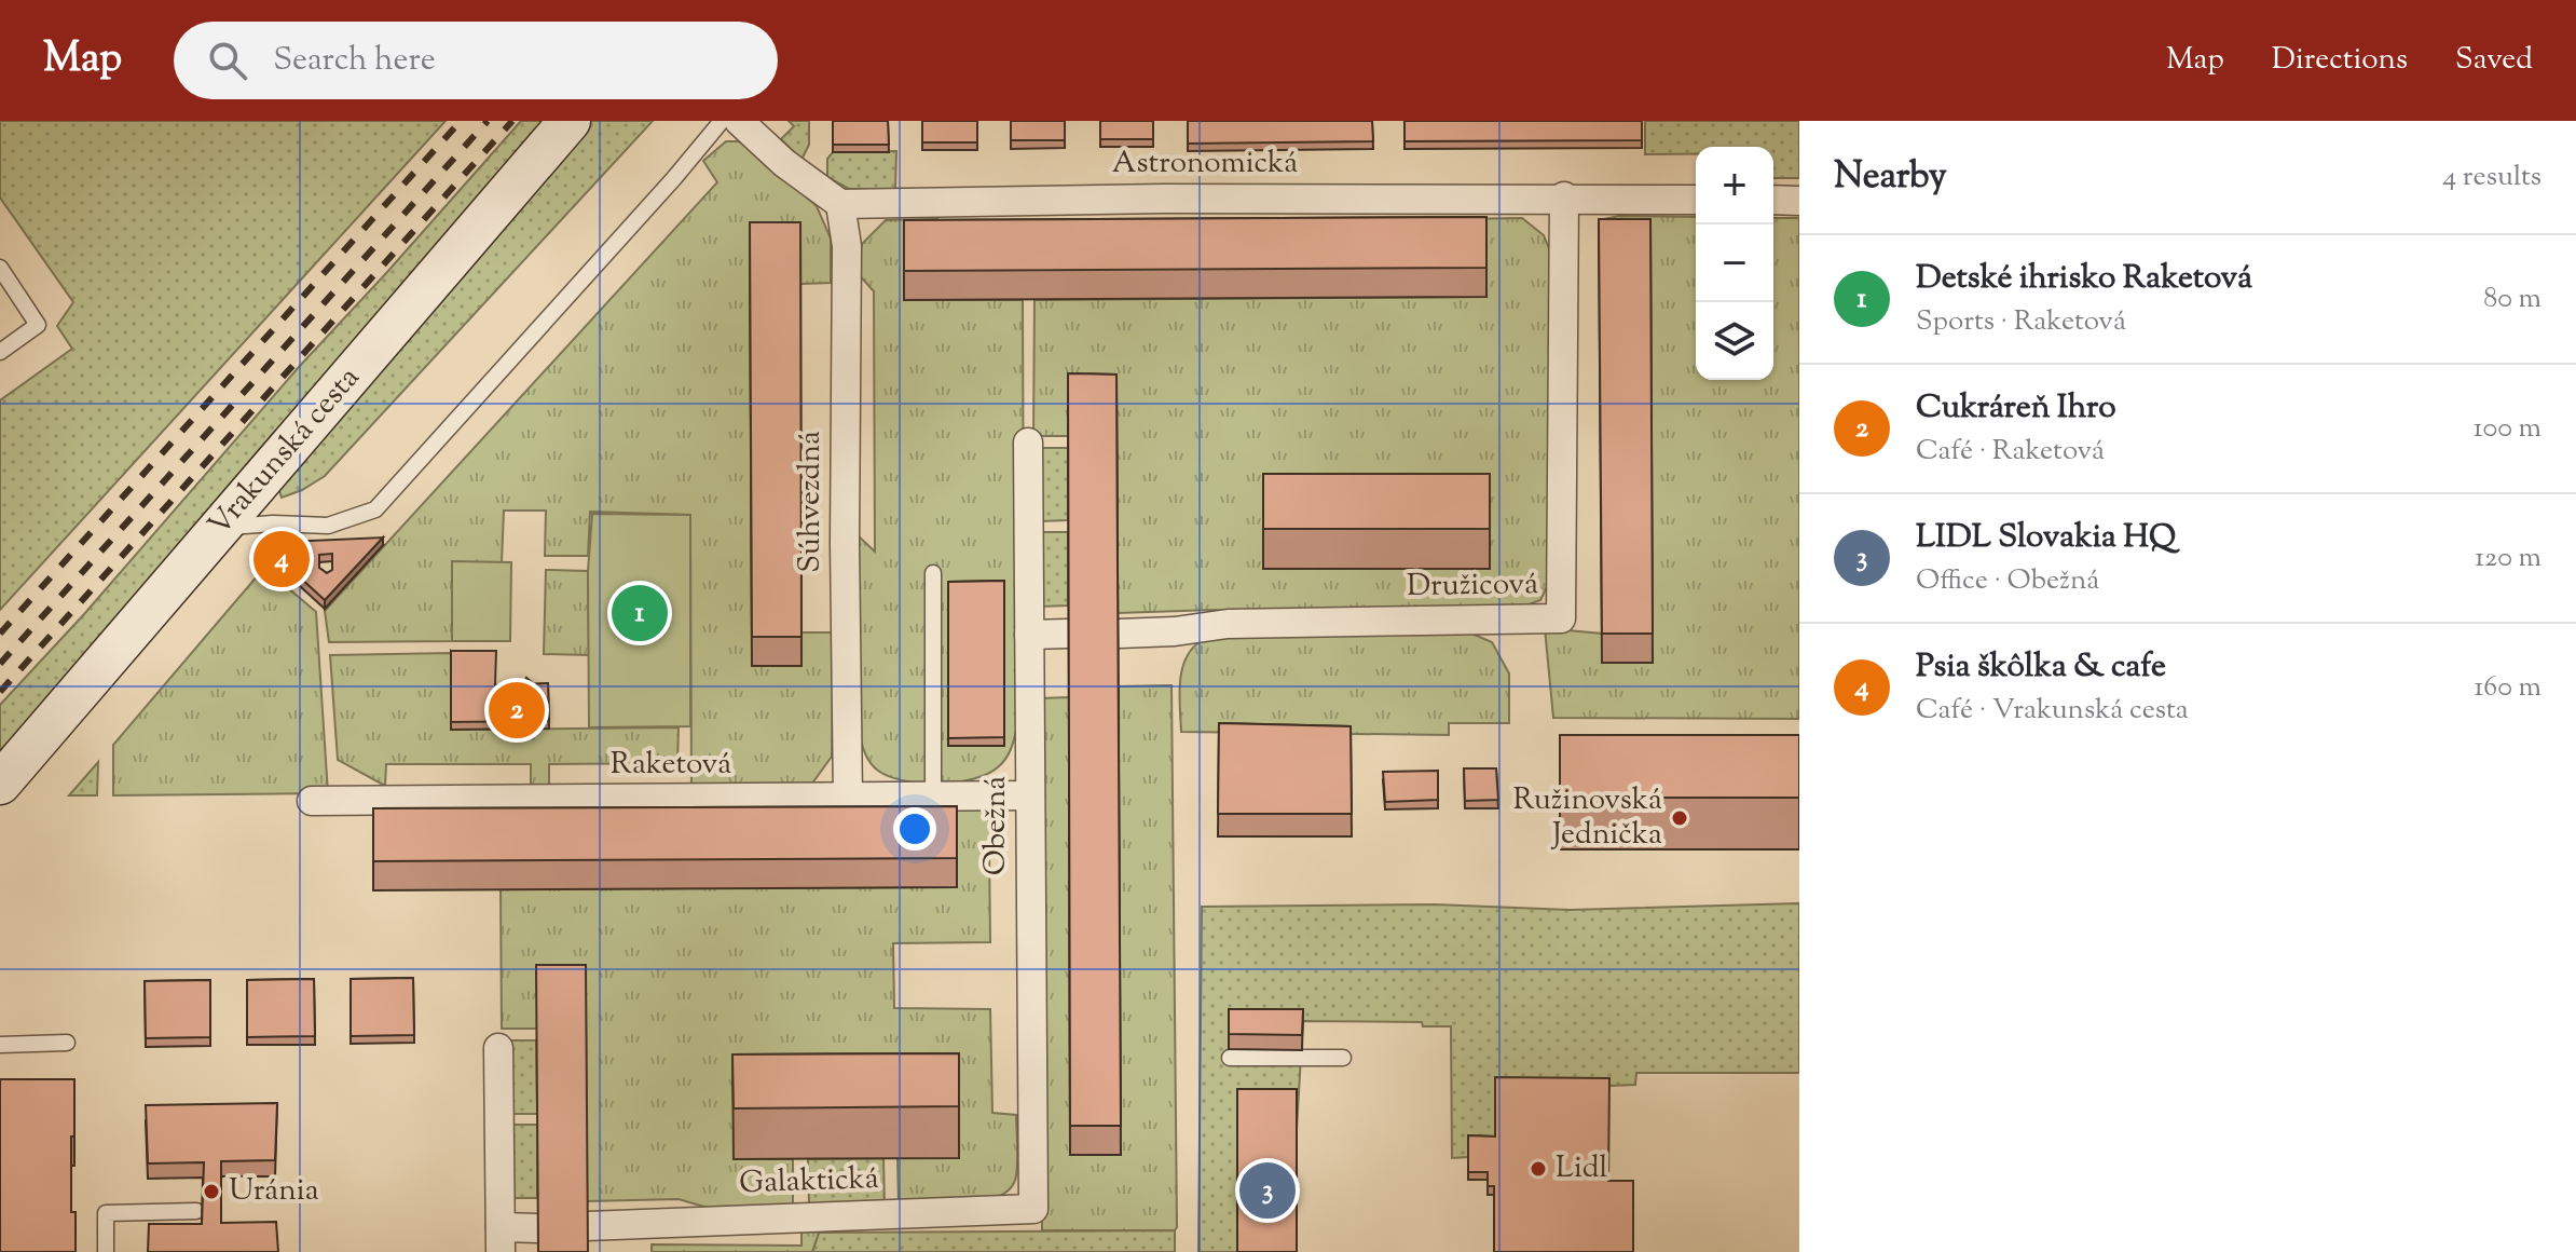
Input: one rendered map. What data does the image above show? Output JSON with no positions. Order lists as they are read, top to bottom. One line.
{"streets":{"main road":["Vrakunská cesta"],"street":["Astronomická","Súhvezdná","Družicová","Raketová","Obežná","Galaktická"]},"crossings":[["Astronomická","Súhvezdná"],["Astronomická","Družicová"],["Súhvezdná","Raketová"],["Raketová","Obežná"],["Obežná","Galaktická"]],"places":["Ružinovská Jednička","Lidl","Uránia"],"page":{"header":"Map","search":"Search here","nav":["Map","Directions","Saved"],"heading":["Nearby","4 results"],"map_buttons":["+","−"],"list":[{"mark":"1","name":"Detské ihrisko Raketová","note":"Sports · Raketová","value":"80 m"},{"mark":"2","name":"Cukráreň Ihro","note":"Café · Raketová","value":"100 m"},{"mark":"3","name":"LIDL Slovakia HQ","note":"Office · Obežná","value":"120 m"},{"mark":"4","name":"Psia škôlka & cafe","note":"Café · Vrakunská cesta","value":"160 m"}],"pins":["4","1","2","3"]}}
